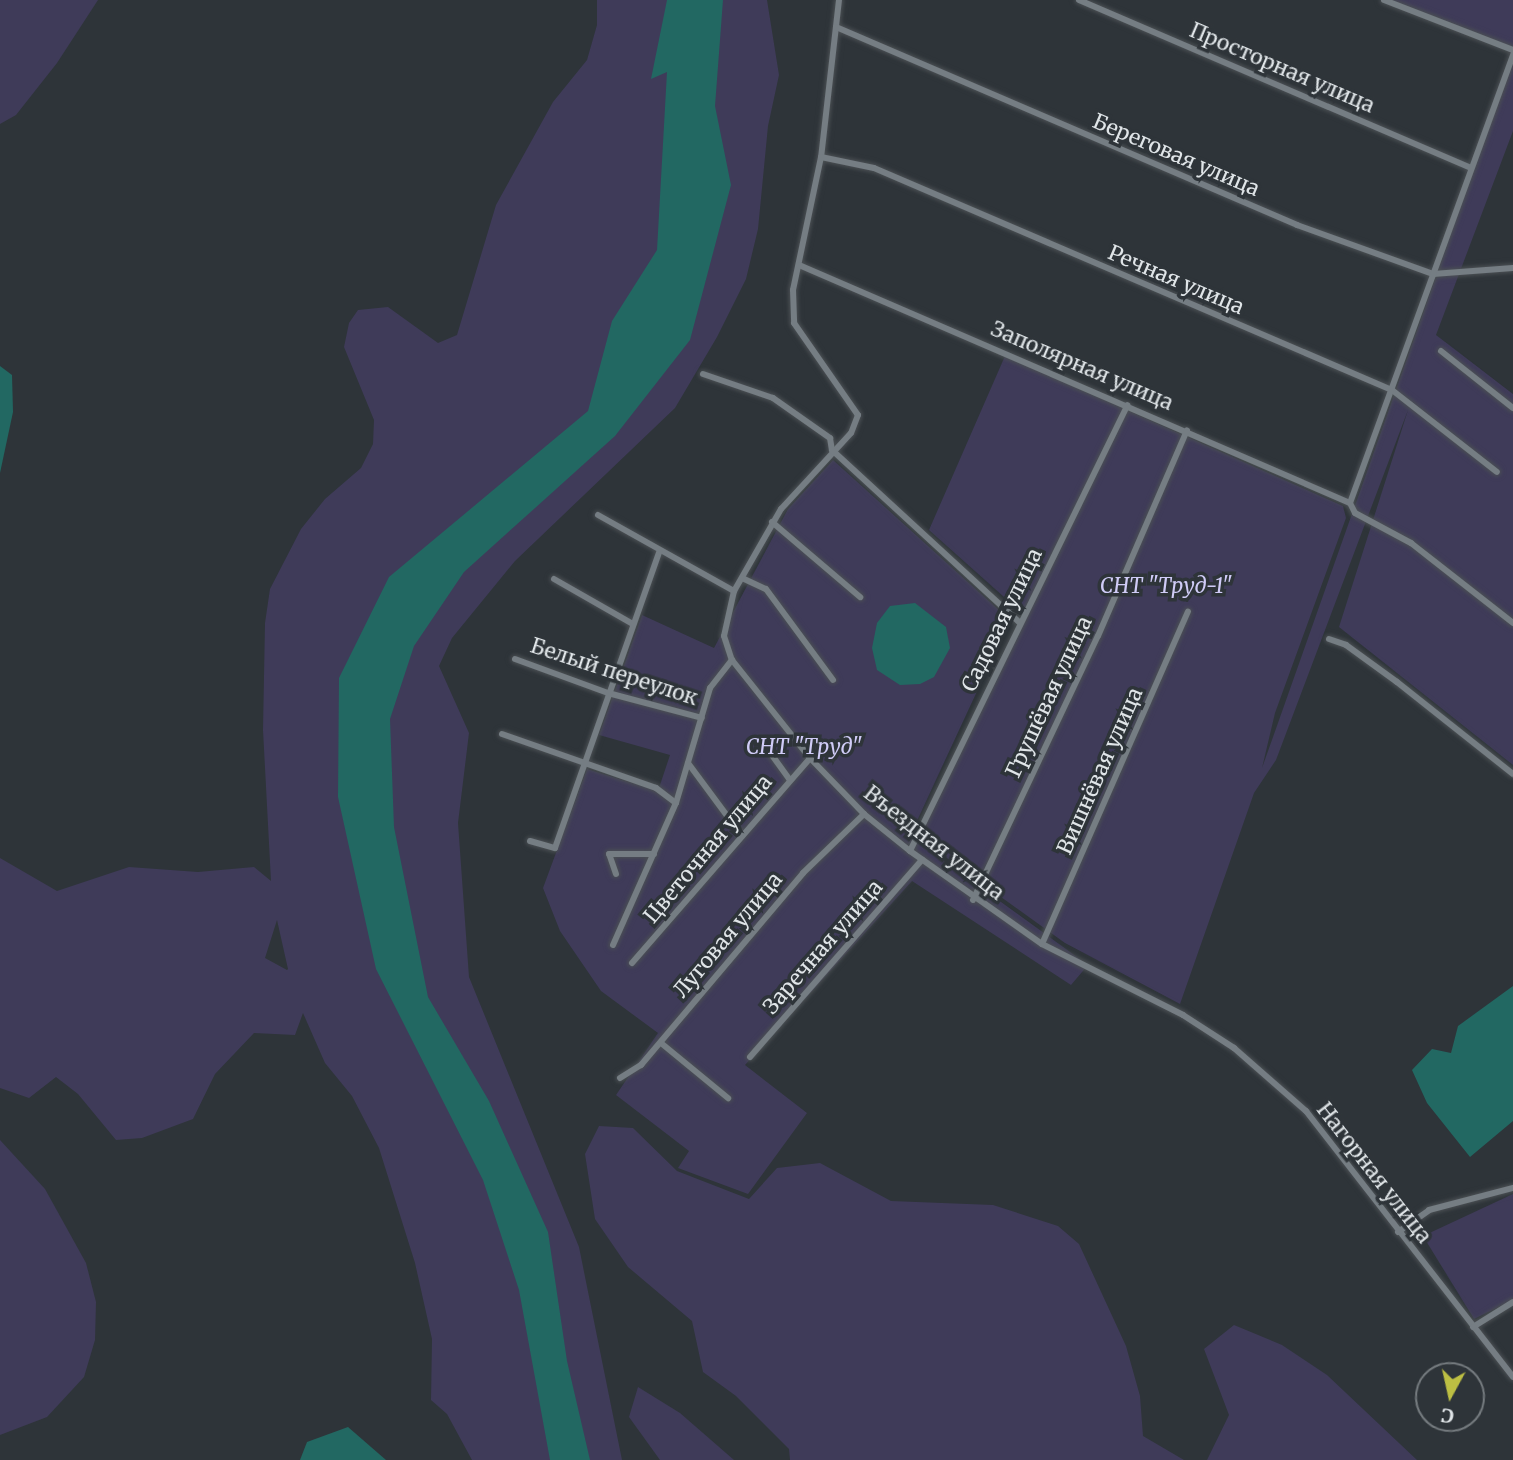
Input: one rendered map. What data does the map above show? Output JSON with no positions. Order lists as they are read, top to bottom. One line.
{"streets":{"street":["Просторная улица","Береговая улица","Речная улица","Заполярная улица","Садовая улица","Белый переулок","Грушёвая улица","Вишнёвая улица","Въездная улица","Цветочная улица","Луговая улица","Заречная улица","Нагорная улица"]},"crossings":[["Заполярная улица","Садовая улица"],["Заполярная улица","Грушёвая улица"],["Садовая улица","Въездная улица"],["Грушёвая улица","Въездная улица"],["Вишнёвая улица","Въездная улица"],["Въездная улица","Цветочная улица"],["Въездная улица","Луговая улица"],["Въездная улица","Заречная улица"],["Въездная улица","Нагорная улица"]],"parks":["СНТ \"Труд-1\"","СНТ \"Труд\""],"north":"bottom"}
